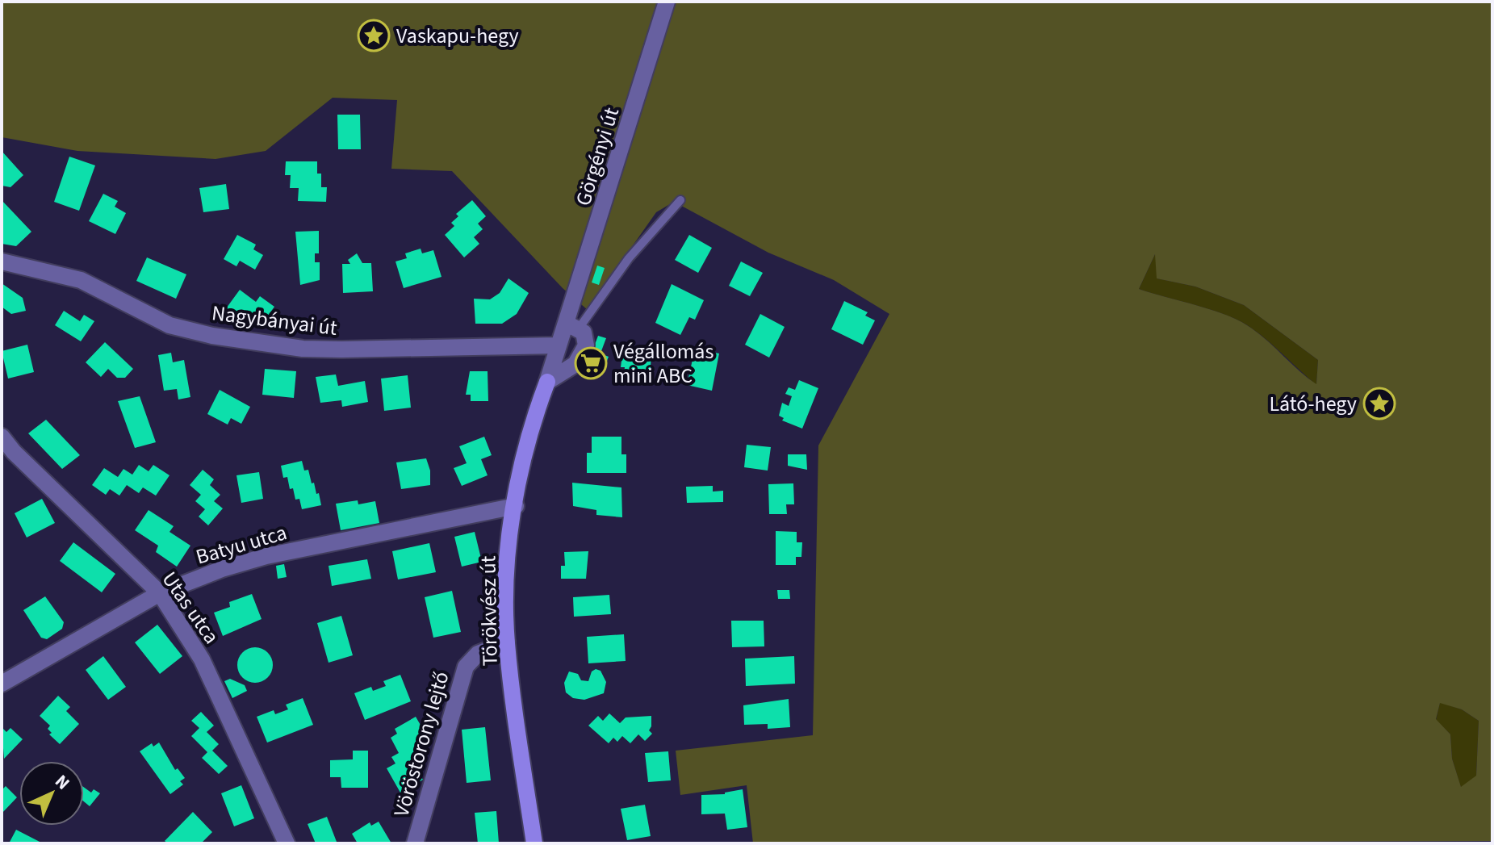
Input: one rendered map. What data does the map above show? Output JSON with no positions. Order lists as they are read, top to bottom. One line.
{"streets":{"street":["Görgényi út","Nagybányai út","Batyu utca","Utas utca","Törökvész út","Vöröstorony lejtő"]},"crossings":[["Görgényi út","Törökvész út"],["Nagybányai út","Törökvész út"],["Batyu utca","Utas utca"],["Batyu utca","Törökvész út"],["Törökvész út","Vöröstorony lejtő"]],"places":{"place":["Vaskapu-hegy","Látó-hegy"],"supermarket":["Végállomás mini ABC"]},"north":"top right"}
